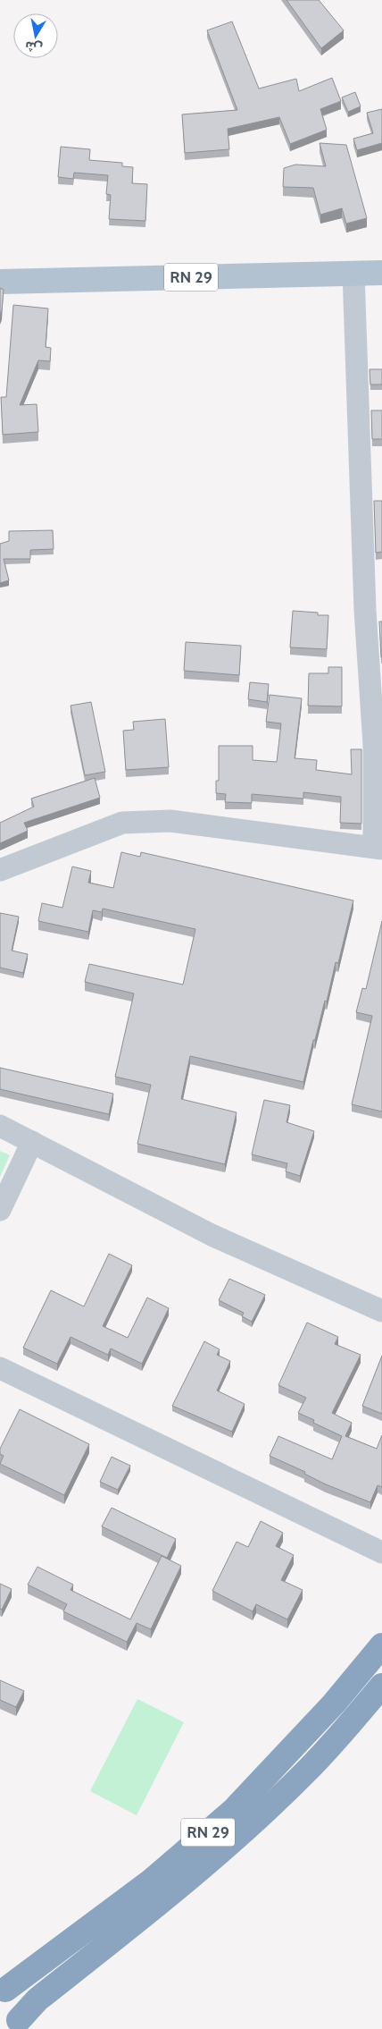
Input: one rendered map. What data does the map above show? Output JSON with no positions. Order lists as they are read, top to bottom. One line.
{"streets":{"highway":["RN 29"]},"north":"bottom"}
